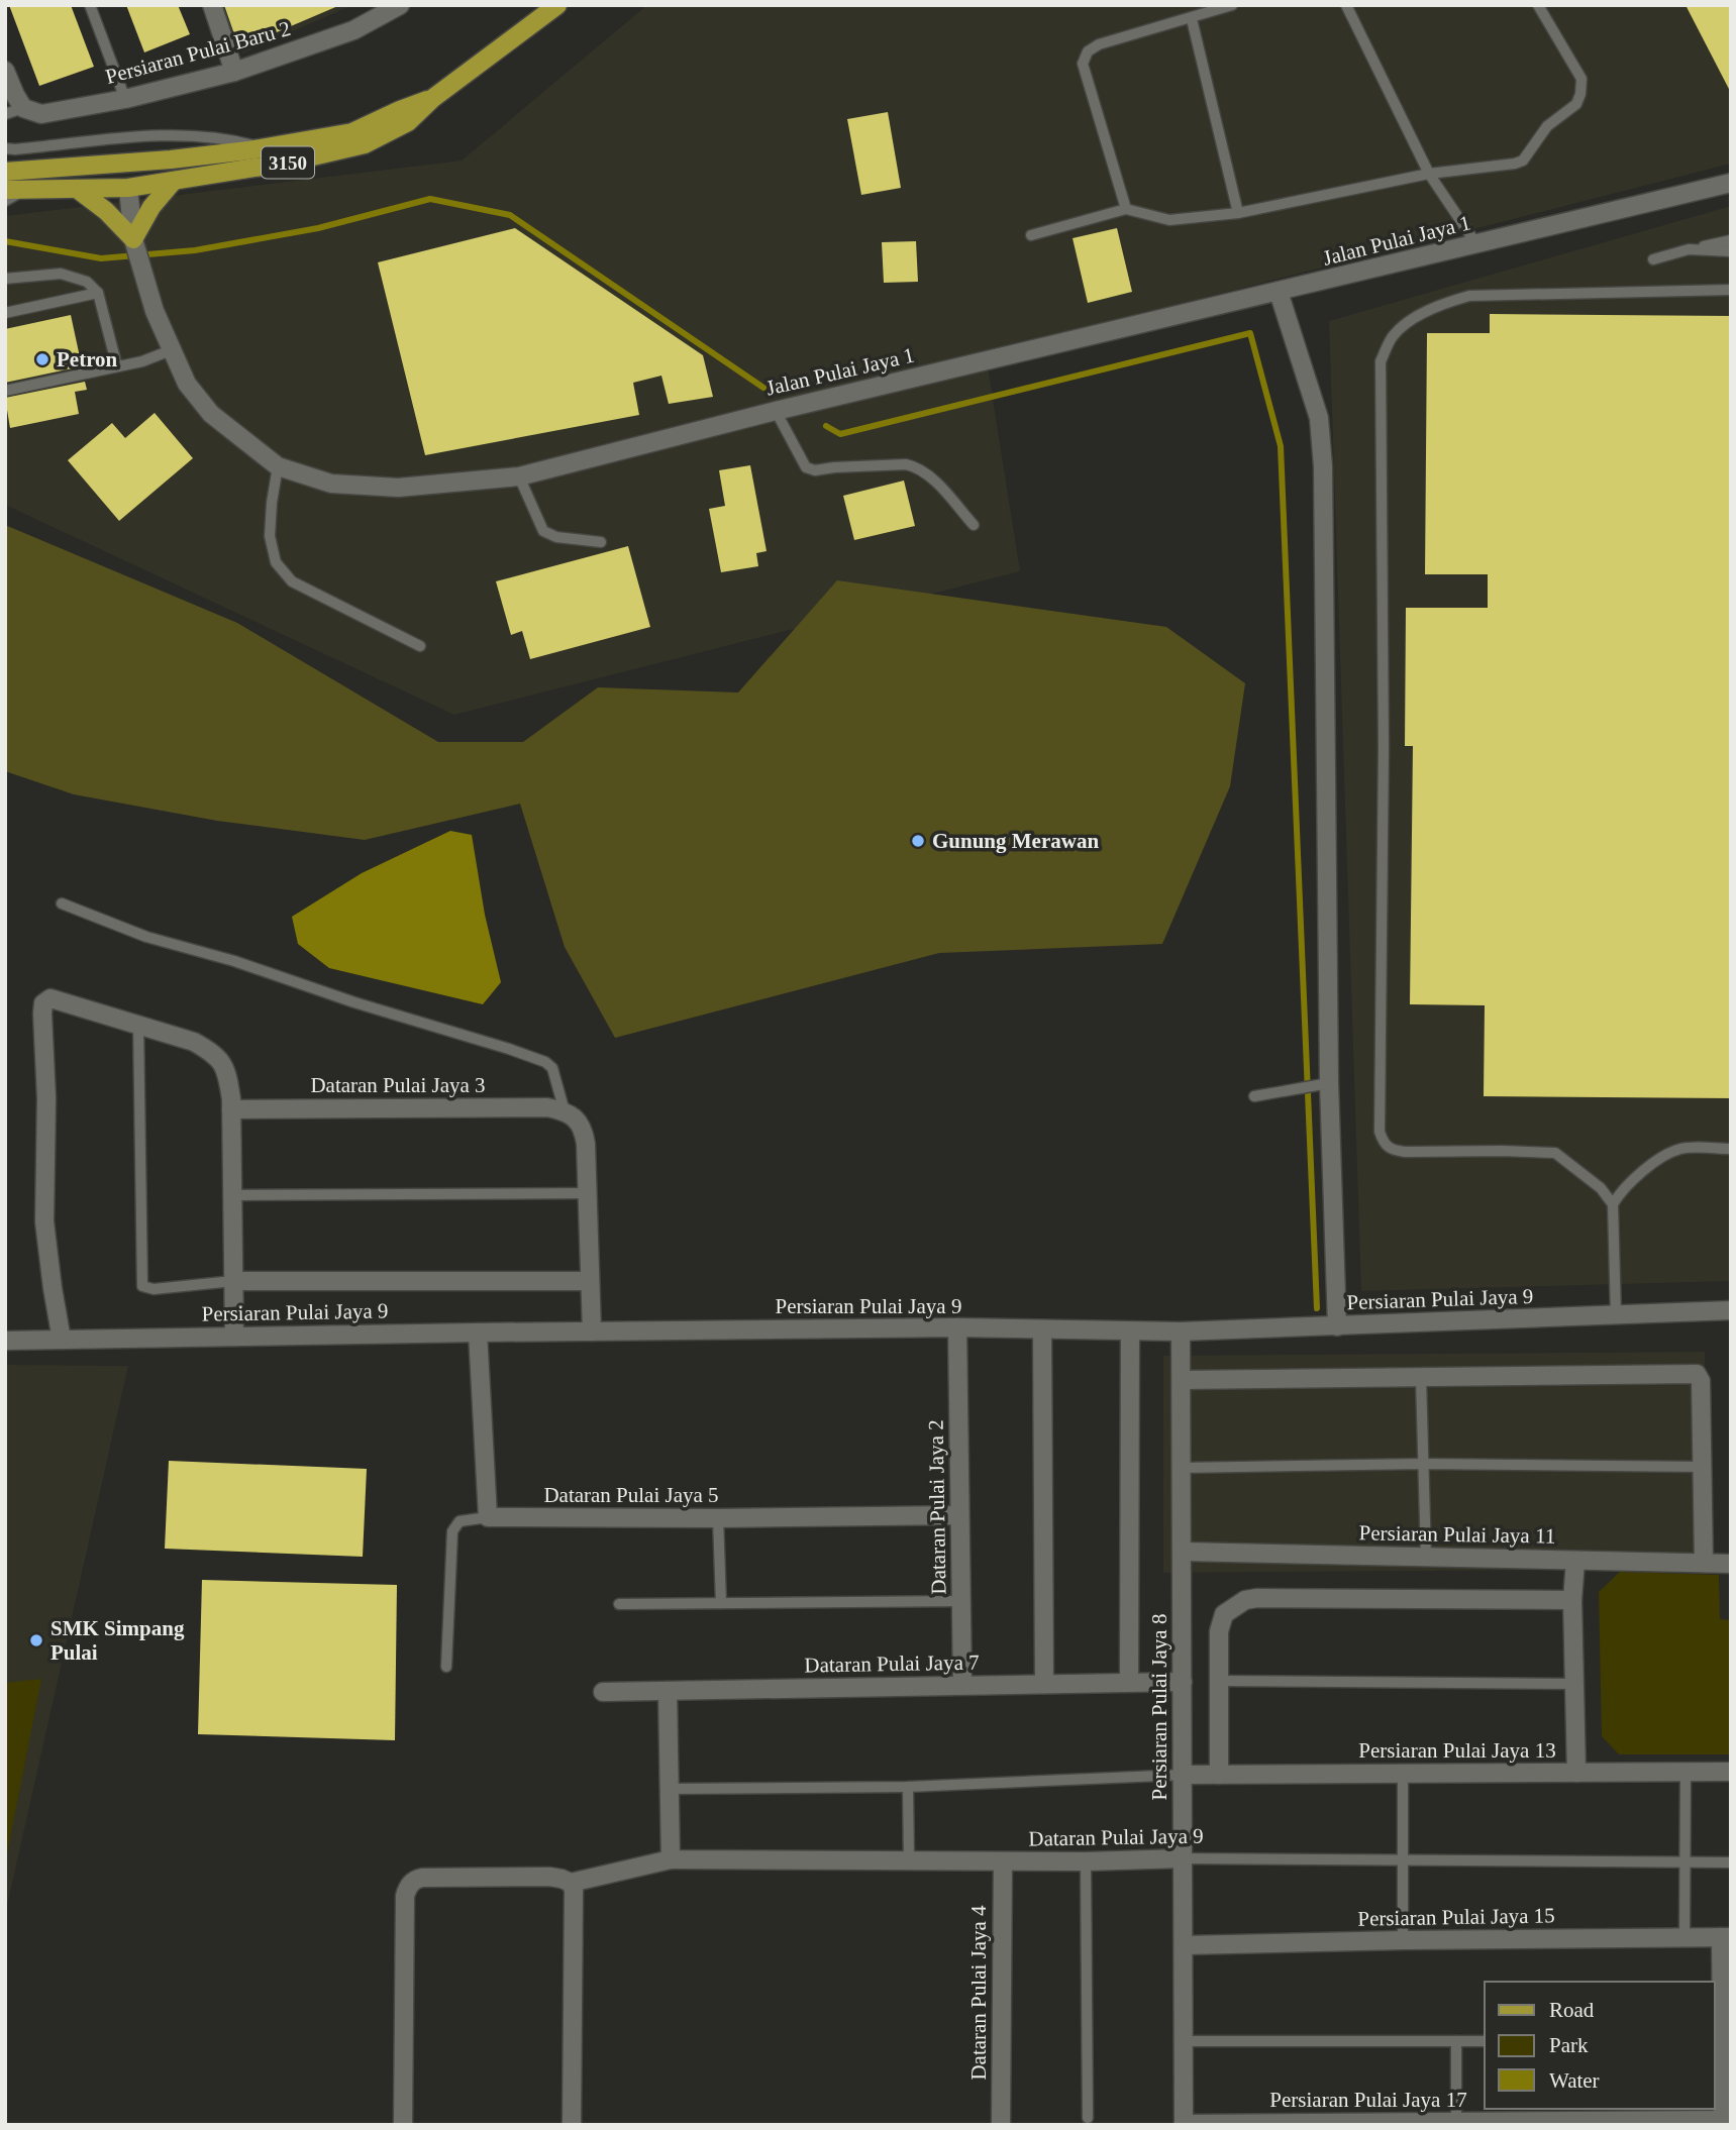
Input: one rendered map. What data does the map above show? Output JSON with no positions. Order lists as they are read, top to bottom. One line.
{"streets":{"main road":["3150"],"street":["Persiaran Pulai Baru 2","Jalan Pulai Jaya 1","Dataran Pulai Jaya 3","Persiaran Pulai Jaya 9","Dataran Pulai Jaya 5","Dataran Pulai Jaya 2","Persiaran Pulai Jaya 11","Dataran Pulai Jaya 7","Persiaran Pulai Jaya 8","Persiaran Pulai Jaya 13","Dataran Pulai Jaya 9","Persiaran Pulai Jaya 15","Dataran Pulai Jaya 4","Persiaran Pulai Jaya 17"]},"crossings":[["3150","Jalan Pulai Jaya 1"],["Persiaran Pulai Jaya 9","Dataran Pulai Jaya 2"],["Persiaran Pulai Jaya 9","Persiaran Pulai Jaya 8"],["Dataran Pulai Jaya 5","Dataran Pulai Jaya 2"],["Dataran Pulai Jaya 2","Dataran Pulai Jaya 7"],["Persiaran Pulai Jaya 11","Persiaran Pulai Jaya 8"],["Dataran Pulai Jaya 7","Persiaran Pulai Jaya 8"],["Persiaran Pulai Jaya 8","Persiaran Pulai Jaya 13"],["Persiaran Pulai Jaya 8","Dataran Pulai Jaya 9"],["Persiaran Pulai Jaya 8","Persiaran Pulai Jaya 15"],["Persiaran Pulai Jaya 8","Persiaran Pulai Jaya 17"],["Dataran Pulai Jaya 9","Dataran Pulai Jaya 4"]],"places":["Petron","Gunung Merawan","SMK Simpang Pulai"],"legend":["Road","Park","Water"]}
